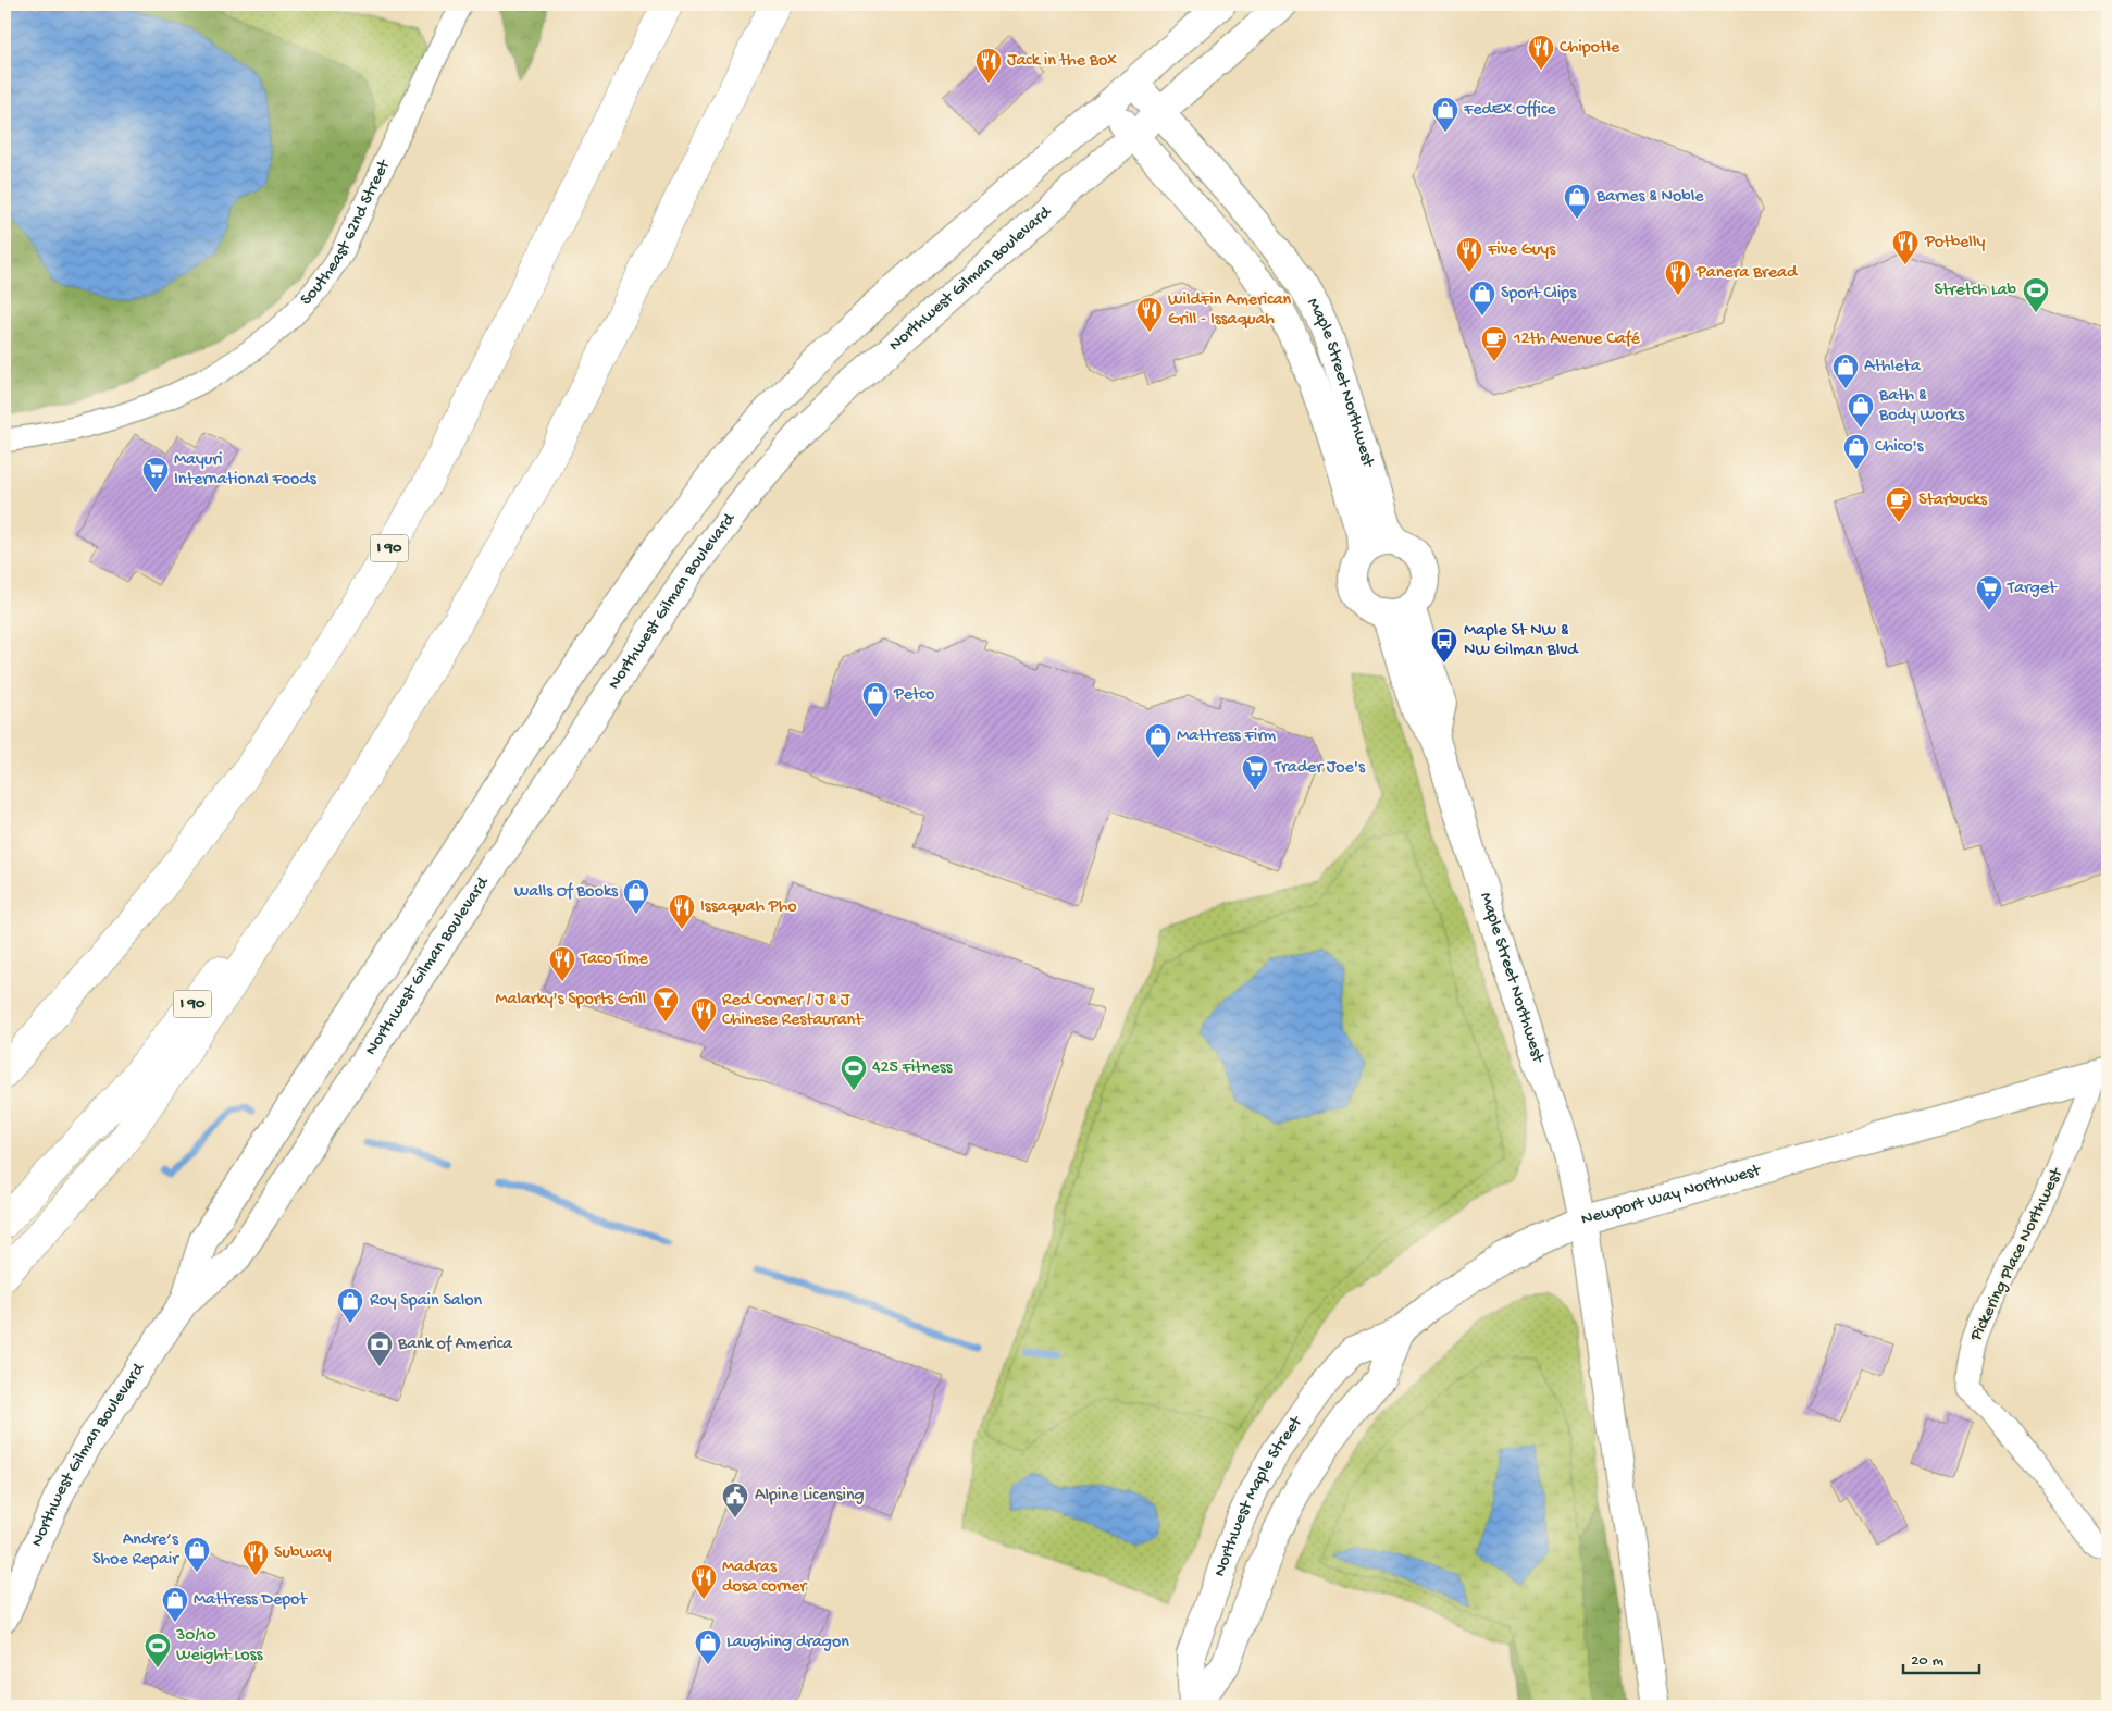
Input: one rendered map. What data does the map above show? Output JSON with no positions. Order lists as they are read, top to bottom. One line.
{"streets":{"highway":["I 90"],"street":["Southeast 62nd Street","Northwest Gilman Boulevard","Maple Street Northwest","Newport Way Northwest","Pickering Place Northwest","Northwest Maple Street"]},"crossings":[["Northwest Gilman Boulevard","Maple Street Northwest"],["Maple Street Northwest","Newport Way Northwest"],["Maple Street Northwest","Northwest Maple Street"],["Newport Way Northwest","Pickering Place Northwest"],["Newport Way Northwest","Northwest Maple Street"]],"places":{"restaurant":["Chipotle","Jack in the Box","Potbelly","Five Guys","Panera Bread","WildFin American Grill - Issaquah","Issaquah Pho","Taco Time","Red Corner / J & J Chinese Restaurant","Subway","Madras dosa corner"],"shop":["FedEx Office","Barnes & Noble","Sport Clips","Athleta","Bath & Body Works","Chico's","Petco","Mattress Firm","Walls Of Books","Roy Spain Salon","Andre’s Shoe Repair","Mattress Depot","Laughing dragon"],"sports":["Stretch Lab","425 Fitness","30/10 Weight Loss"],"cafe":["12th Avenue Café","Starbucks"],"supermarket":["Mayuri International Foods","Target","Trader Joe's"],"bus stop":["Maple St NW & NW Gilman Blvd"],"bar":["Malarky's Sports Grill"],"bank":["Bank of America"],"public building":["Alpine Licensing"]},"scale_bar":"20 m"}
